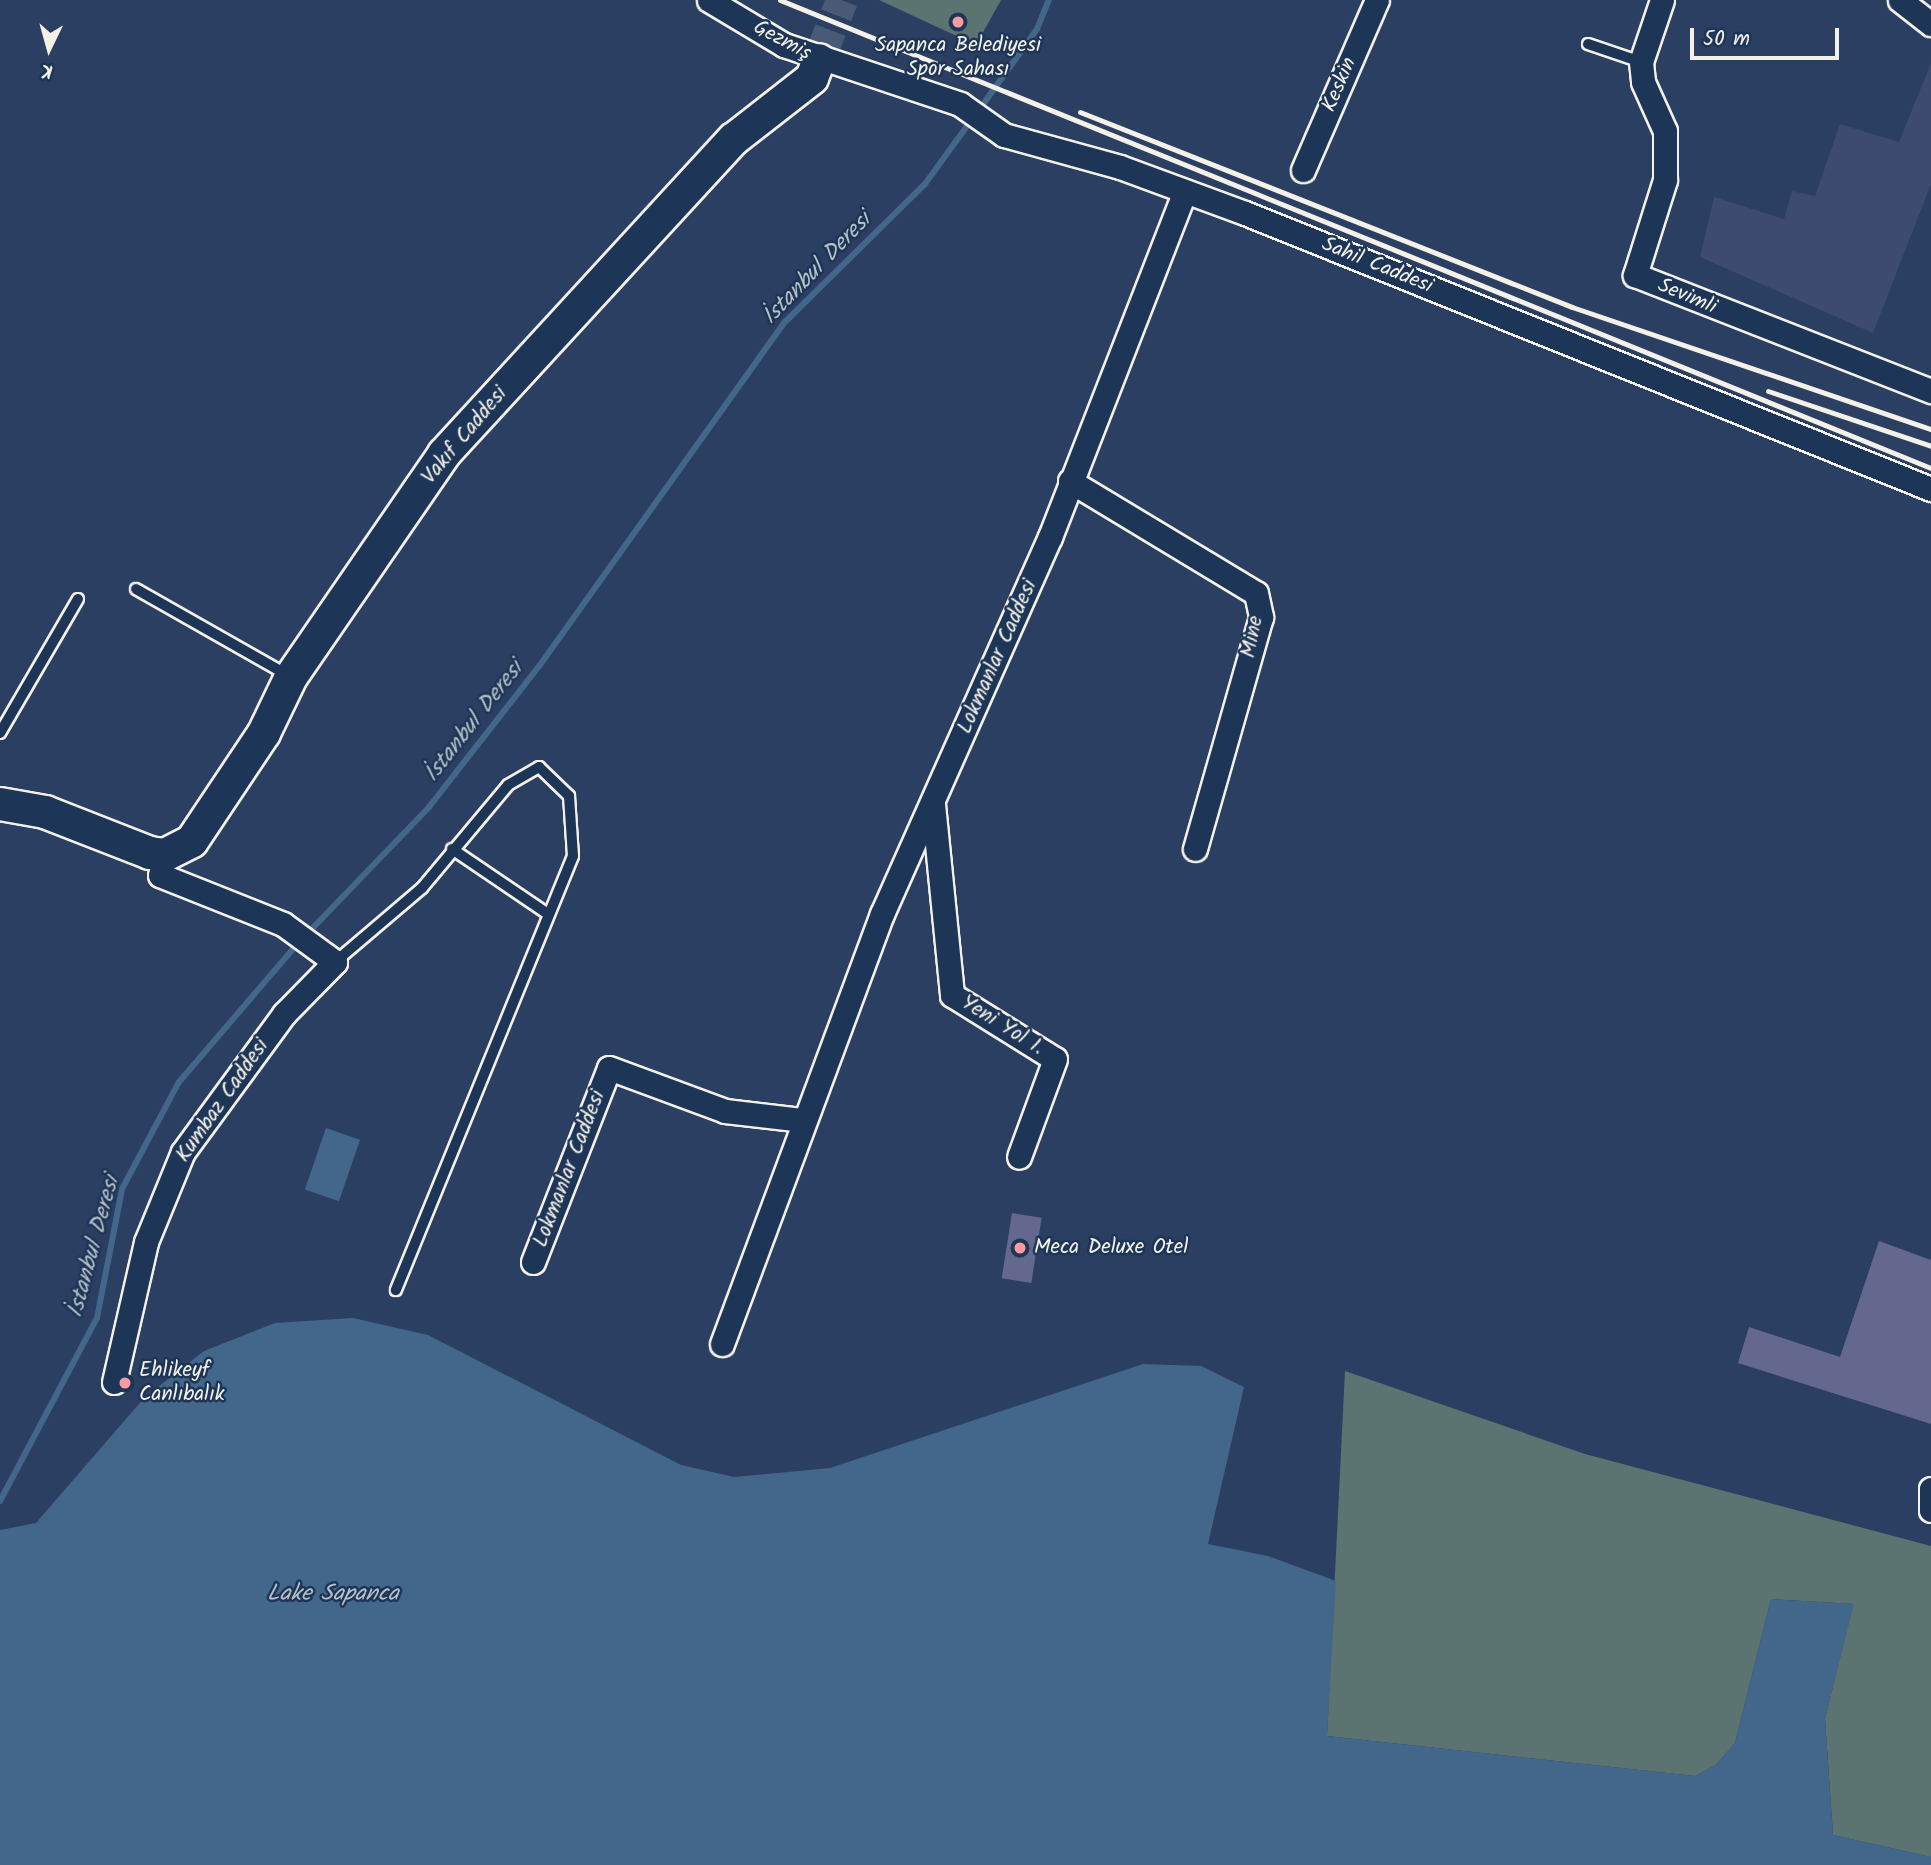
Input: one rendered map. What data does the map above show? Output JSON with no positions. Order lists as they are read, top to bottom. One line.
{"streets":{"street":["Gezmiş","Keskin","Sahil Caddesi","Sevimli","Vakıf Caddesi","Mine","Lokmanlar Caddesi","Yeni Yol 1.","Kumbaz Caddesi"]},"crossings":[["Gezmiş","Sahil Caddesi"],["Gezmiş","Vakıf Caddesi"],["Sahil Caddesi","Vakıf Caddesi"],["Sahil Caddesi","Lokmanlar Caddesi"],["Mine","Lokmanlar Caddesi"],["Lokmanlar Caddesi","Yeni Yol 1."]],"water":["İstanbul Deresi","Lake Sapanca"],"places":["Sapanca Belediyesi Spor Sahası","Meca Deluxe Otel","Ehlikeyf Canlıbalık"],"scale_bar":"50 m","north":"bottom"}
